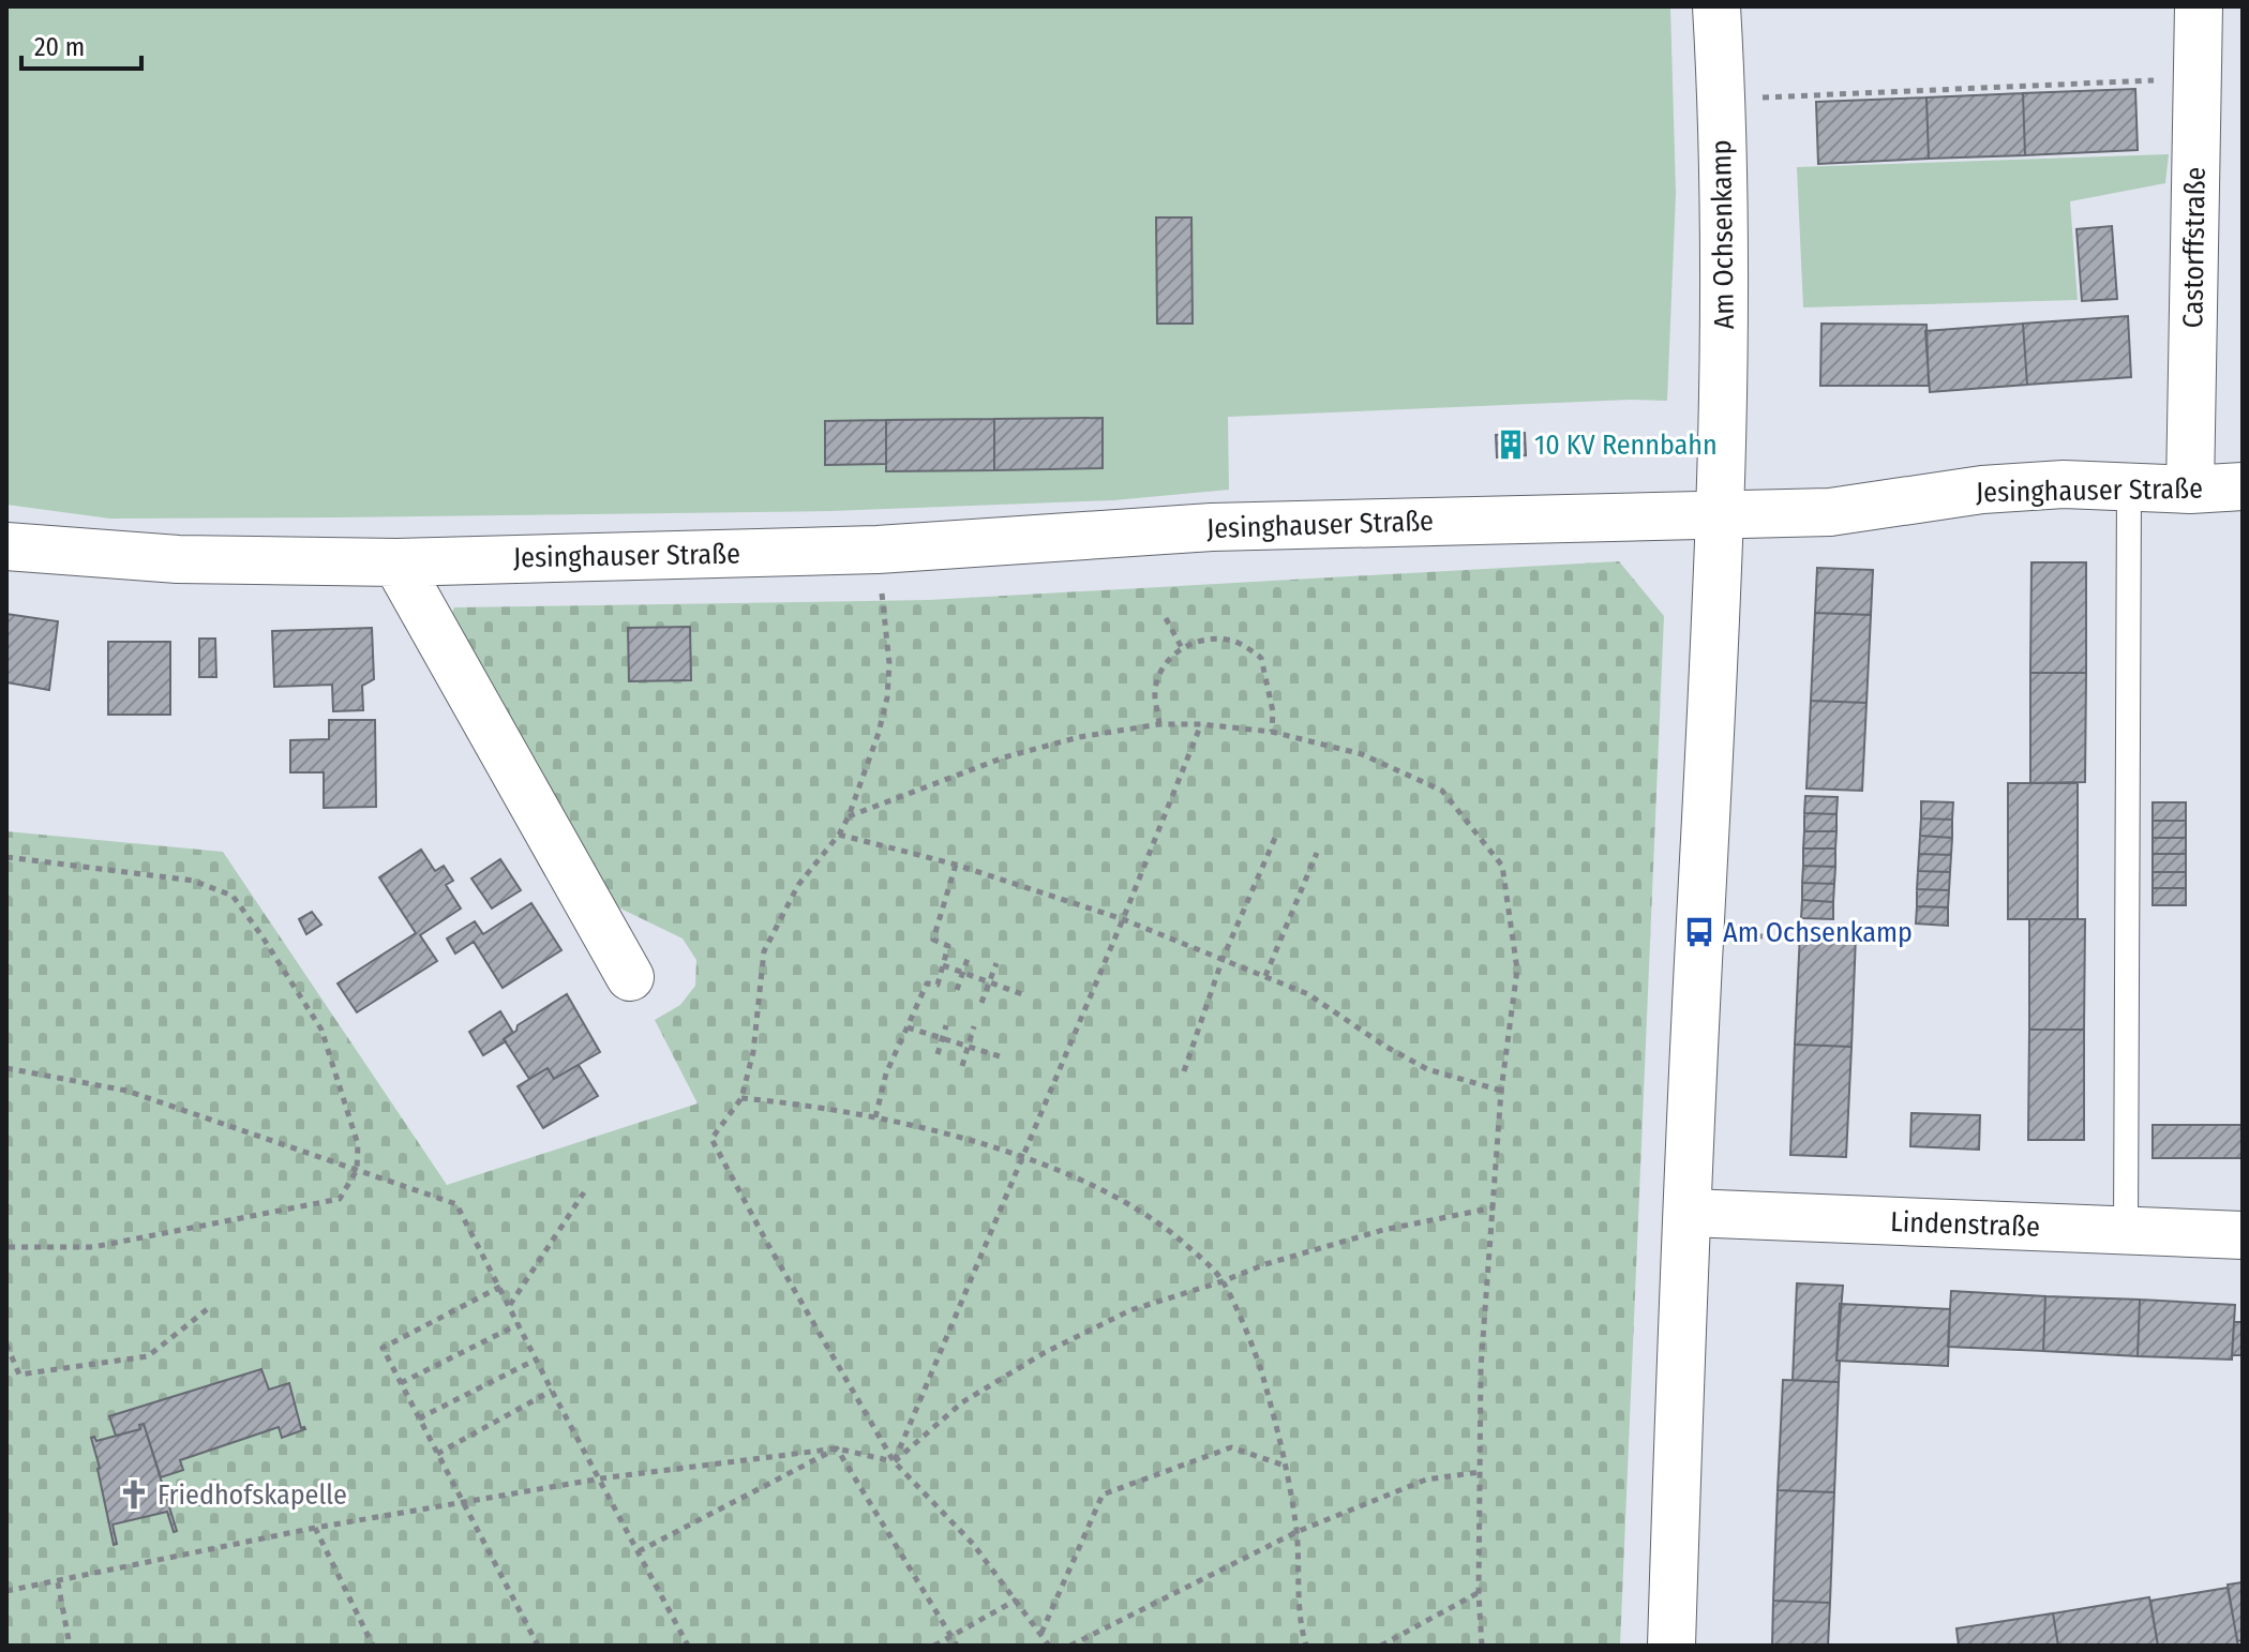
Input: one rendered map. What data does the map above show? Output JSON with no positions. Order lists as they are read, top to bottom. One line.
{"streets":{"street":["Am Ochsenkamp","Castorffstraße","Jesinghauser Straße","Lindenstraße"]},"crossings":[["Am Ochsenkamp","Jesinghauser Straße"],["Am Ochsenkamp","Lindenstraße"],["Castorffstraße","Jesinghauser Straße"]],"places":{"building":["10 KV Rennbahn"],"bus stop":["Am Ochsenkamp"],"church":["Friedhofskapelle"]},"scale_bar":"20 m"}
